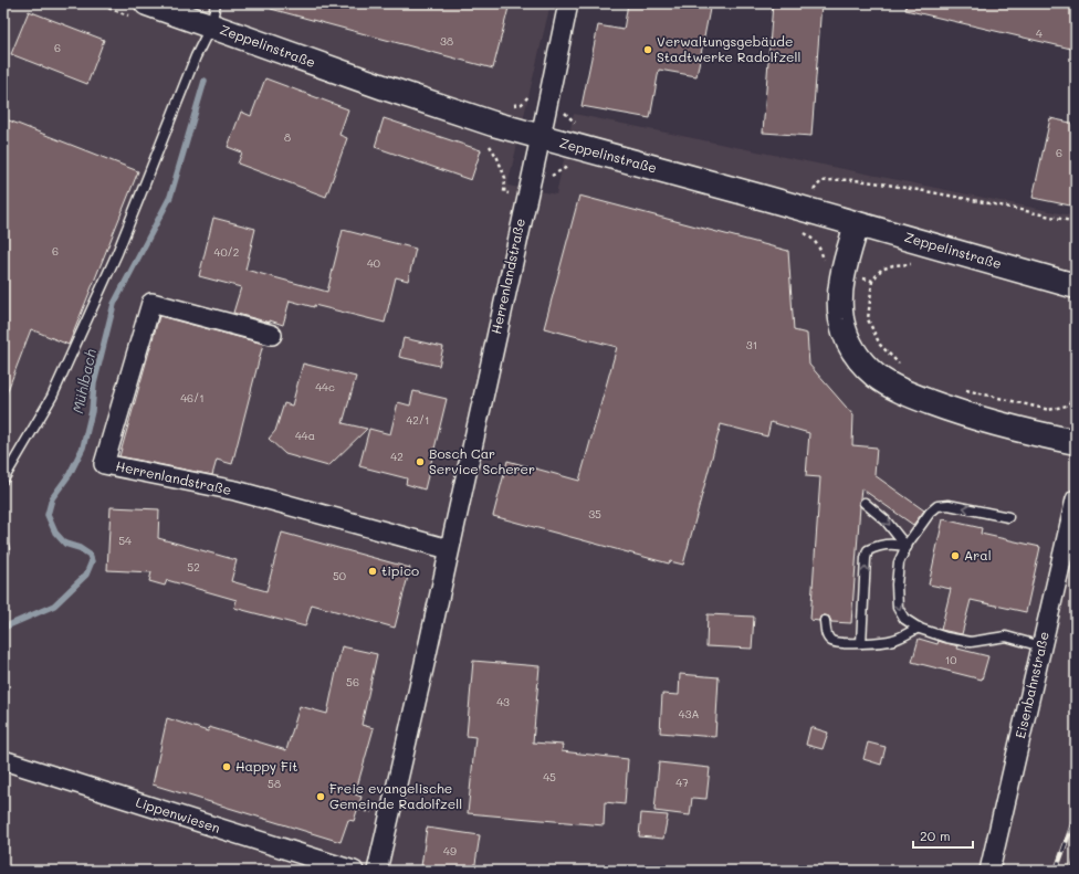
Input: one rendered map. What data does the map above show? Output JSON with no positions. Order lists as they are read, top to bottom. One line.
{"streets":{"main road":["Zeppelinstraße"],"street":["Herrenlandstraße","Eisenbahnstraße","Lippenwiesen"]},"crossings":[["Zeppelinstraße","Herrenlandstraße"]],"water":["Mühlbach"],"places":["Verwaltungsgebäude Stadtwerke Radolfzell","Bosch Car Service Scherer","Aral","tipico","Happy Fit","Freie evangelische Gemeinde Radolfzell"],"house_numbers":["4","38","6","8","6","6","40/2","40","31","44c","46/1","42/1","44a","42","35","54","52","50","10","56","43","43A","45","47","58","49"],"scale_bar":"20 m"}
